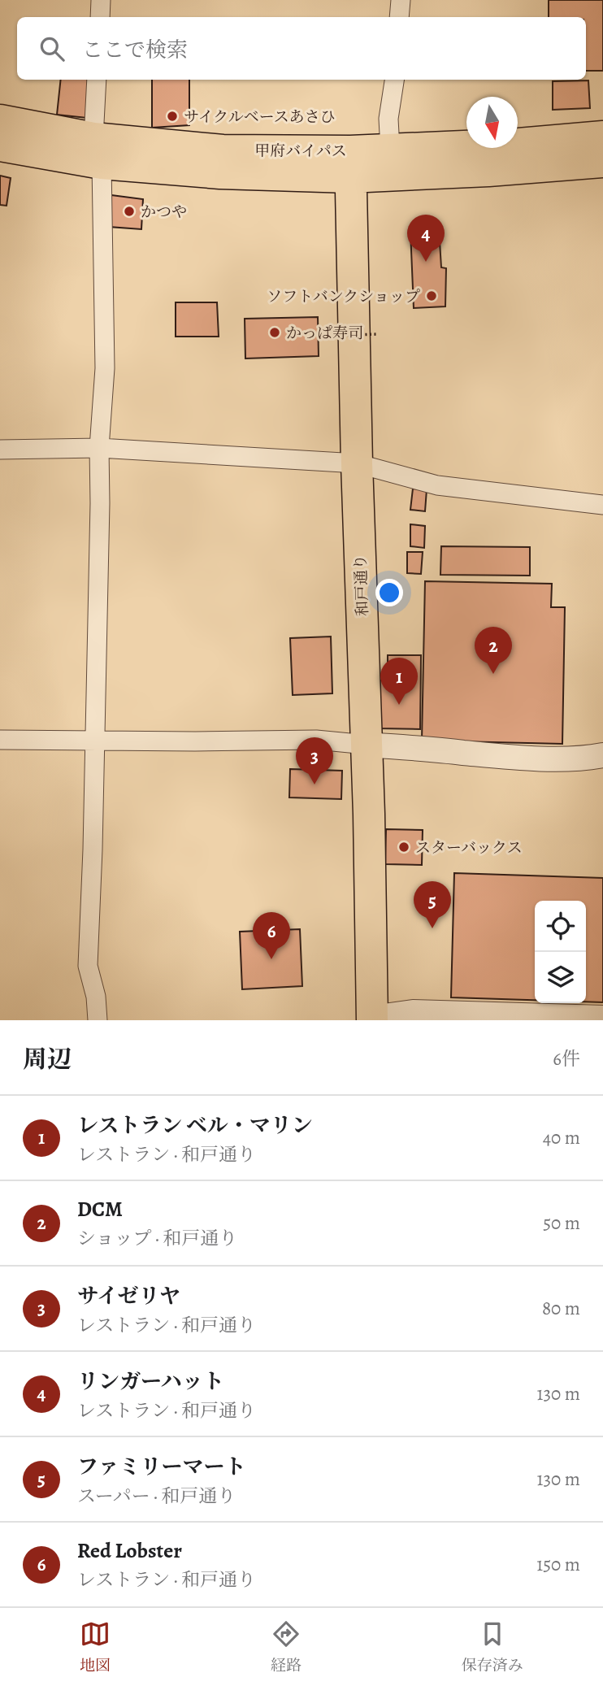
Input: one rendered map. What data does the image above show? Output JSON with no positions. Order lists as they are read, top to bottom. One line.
{"streets":{"highway":["甲府バイパス","和戸通り"]},"crossings":[["甲府バイパス","和戸通り"]],"places":["サイクルベースあさひ","かつや","ソフトバンクショップ","かっぱ寿司","スターバックス"],"north":"bottom","page":{"search":"ここで検索","pins":["4","2","1","3","5","6"],"heading":["周辺","6件"],"list":[{"mark":"1","name":"レストラン ベル・マリン","note":"レストラン · 和戸通り","value":"40 m"},{"mark":"2","name":"DCM","note":"ショップ · 和戸通り","value":"50 m"},{"mark":"3","name":"サイゼリヤ","note":"レストラン · 和戸通り","value":"80 m"},{"mark":"4","name":"リンガーハット","note":"レストラン · 和戸通り","value":"130 m"},{"mark":"5","name":"ファミリーマート","note":"スーパー · 和戸通り","value":"130 m"},{"mark":"6","name":"Red Lobster","note":"レストラン · 和戸通り","value":"150 m"}],"nav":["地図","経路","保存済み"]}}
